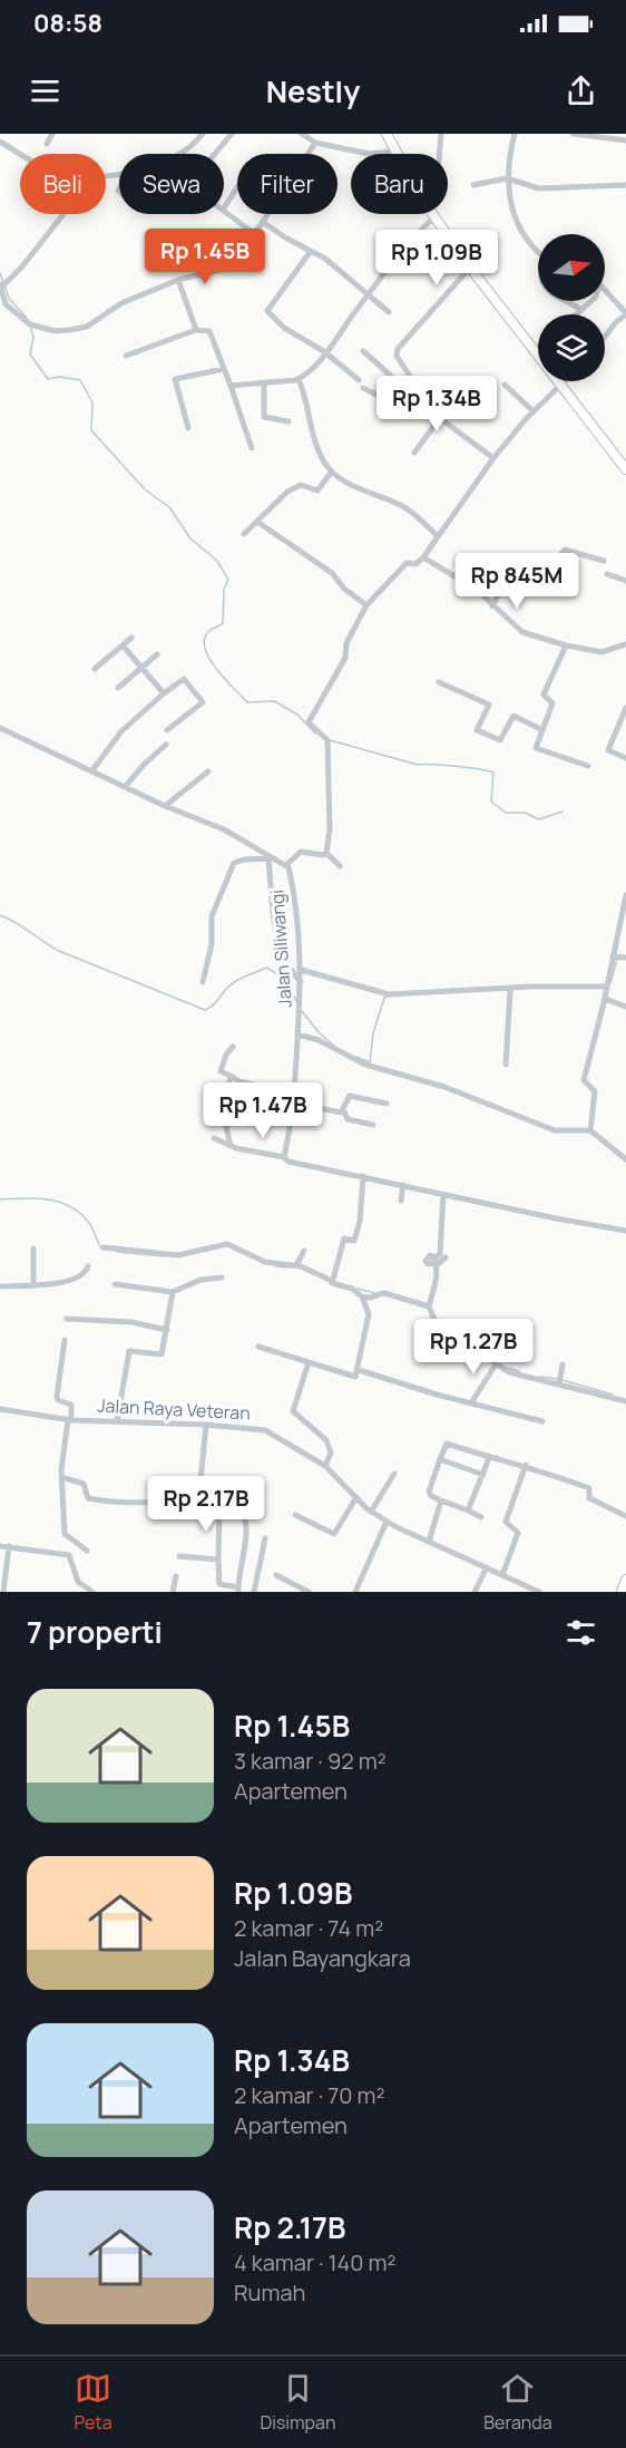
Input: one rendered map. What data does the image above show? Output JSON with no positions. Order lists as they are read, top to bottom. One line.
{"streets":{"street":["Jalan Siliwangi","Jalan Raya Veteran"]},"north":"right","page":{"status":"08:58","header":"Nestly","chip":["Beli","Sewa","Filter","Baru"],"price":["Rp 1.45B","Rp 1.09B","Rp 1.34B","Rp 845M","Rp 1.47B","Rp 1.27B","Rp 2.17B"],"heading":"7 properti","list":[{"name":"Rp 1.45B","note":"3 kamar · 92 m² · Apartemen"},{"name":"Rp 1.09B","note":"2 kamar · 74 m² · Jalan Bayangkara"},{"name":"Rp 1.34B","note":"2 kamar · 70 m² · Apartemen"},{"name":"Rp 2.17B","note":"4 kamar · 140 m² · Rumah"}],"tabs":["Peta","Disimpan","Beranda"]}}
